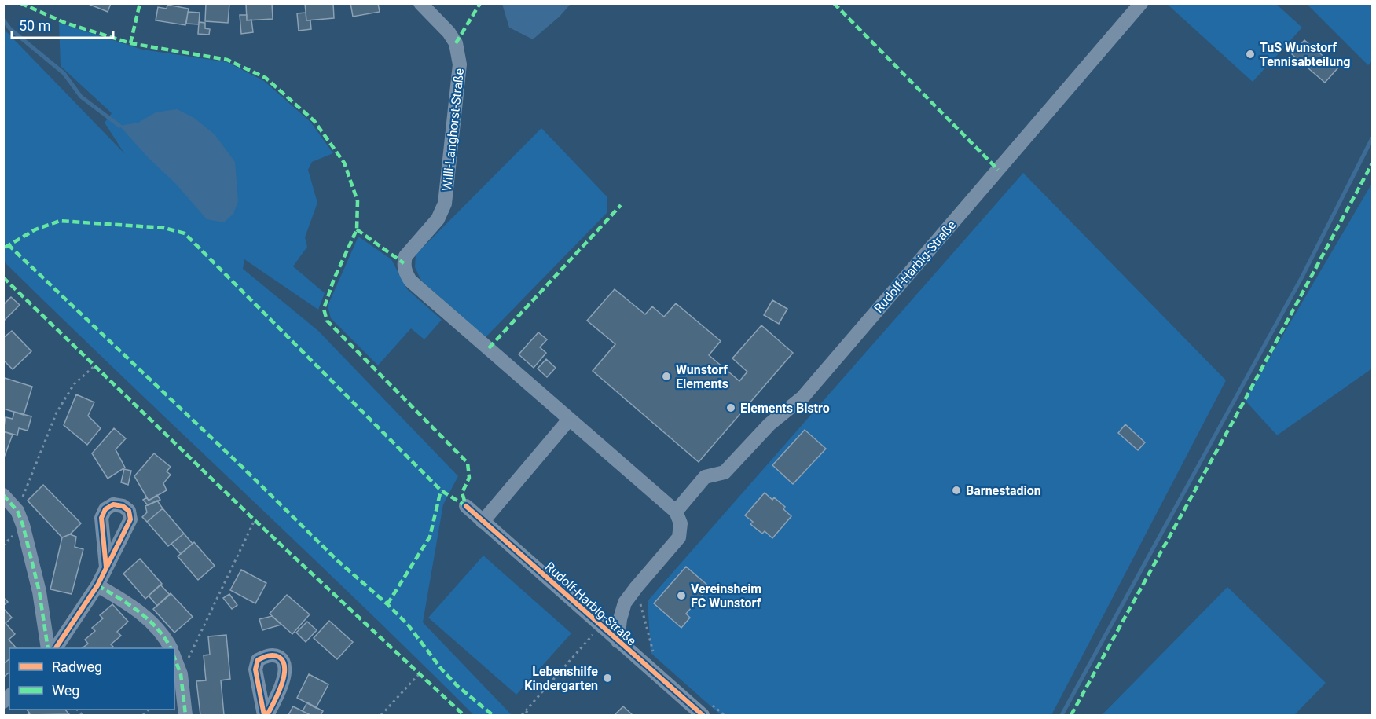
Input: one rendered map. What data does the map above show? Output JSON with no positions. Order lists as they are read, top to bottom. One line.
{"streets":{"street":["Willi-Langhorst-Straße","Rudolf-Harbig-Straße"]},"places":["TuS Wunstorf Tennisabteilung","Wunstorf Elements","Elements Bistro","Barnestadion","Vereinsheim FC Wunstorf","Lebenshilfe Kindergarten"],"legend":["Radweg","Weg"],"scale_bar":"50 m"}
